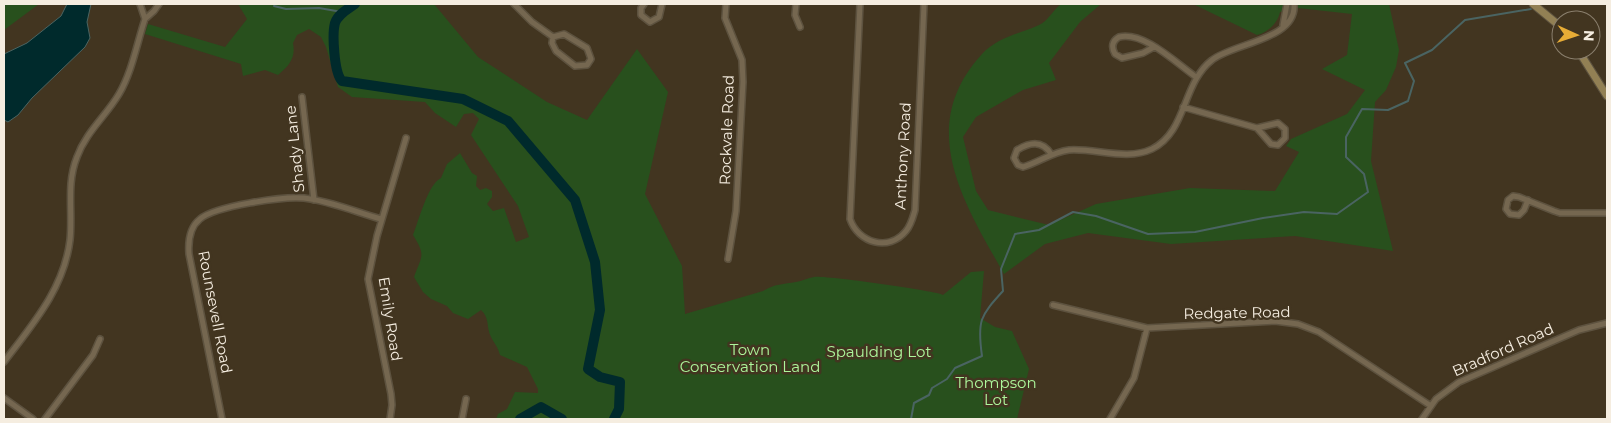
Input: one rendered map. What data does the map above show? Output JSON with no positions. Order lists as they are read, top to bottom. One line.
{"streets":{"street":["Rockvale Road","Shady Lane","Anthony Road","Rounsevell Road","Redgate Road","Emily Road","Bradford Road"]},"crossings":[["Shady Lane","Rounsevell Road"],["Rounsevell Road","Emily Road"],["Redgate Road","Bradford Road"]],"parks":["Town Conservation Land","Spaulding Lot","Thompson Lot"],"north":"right"}
